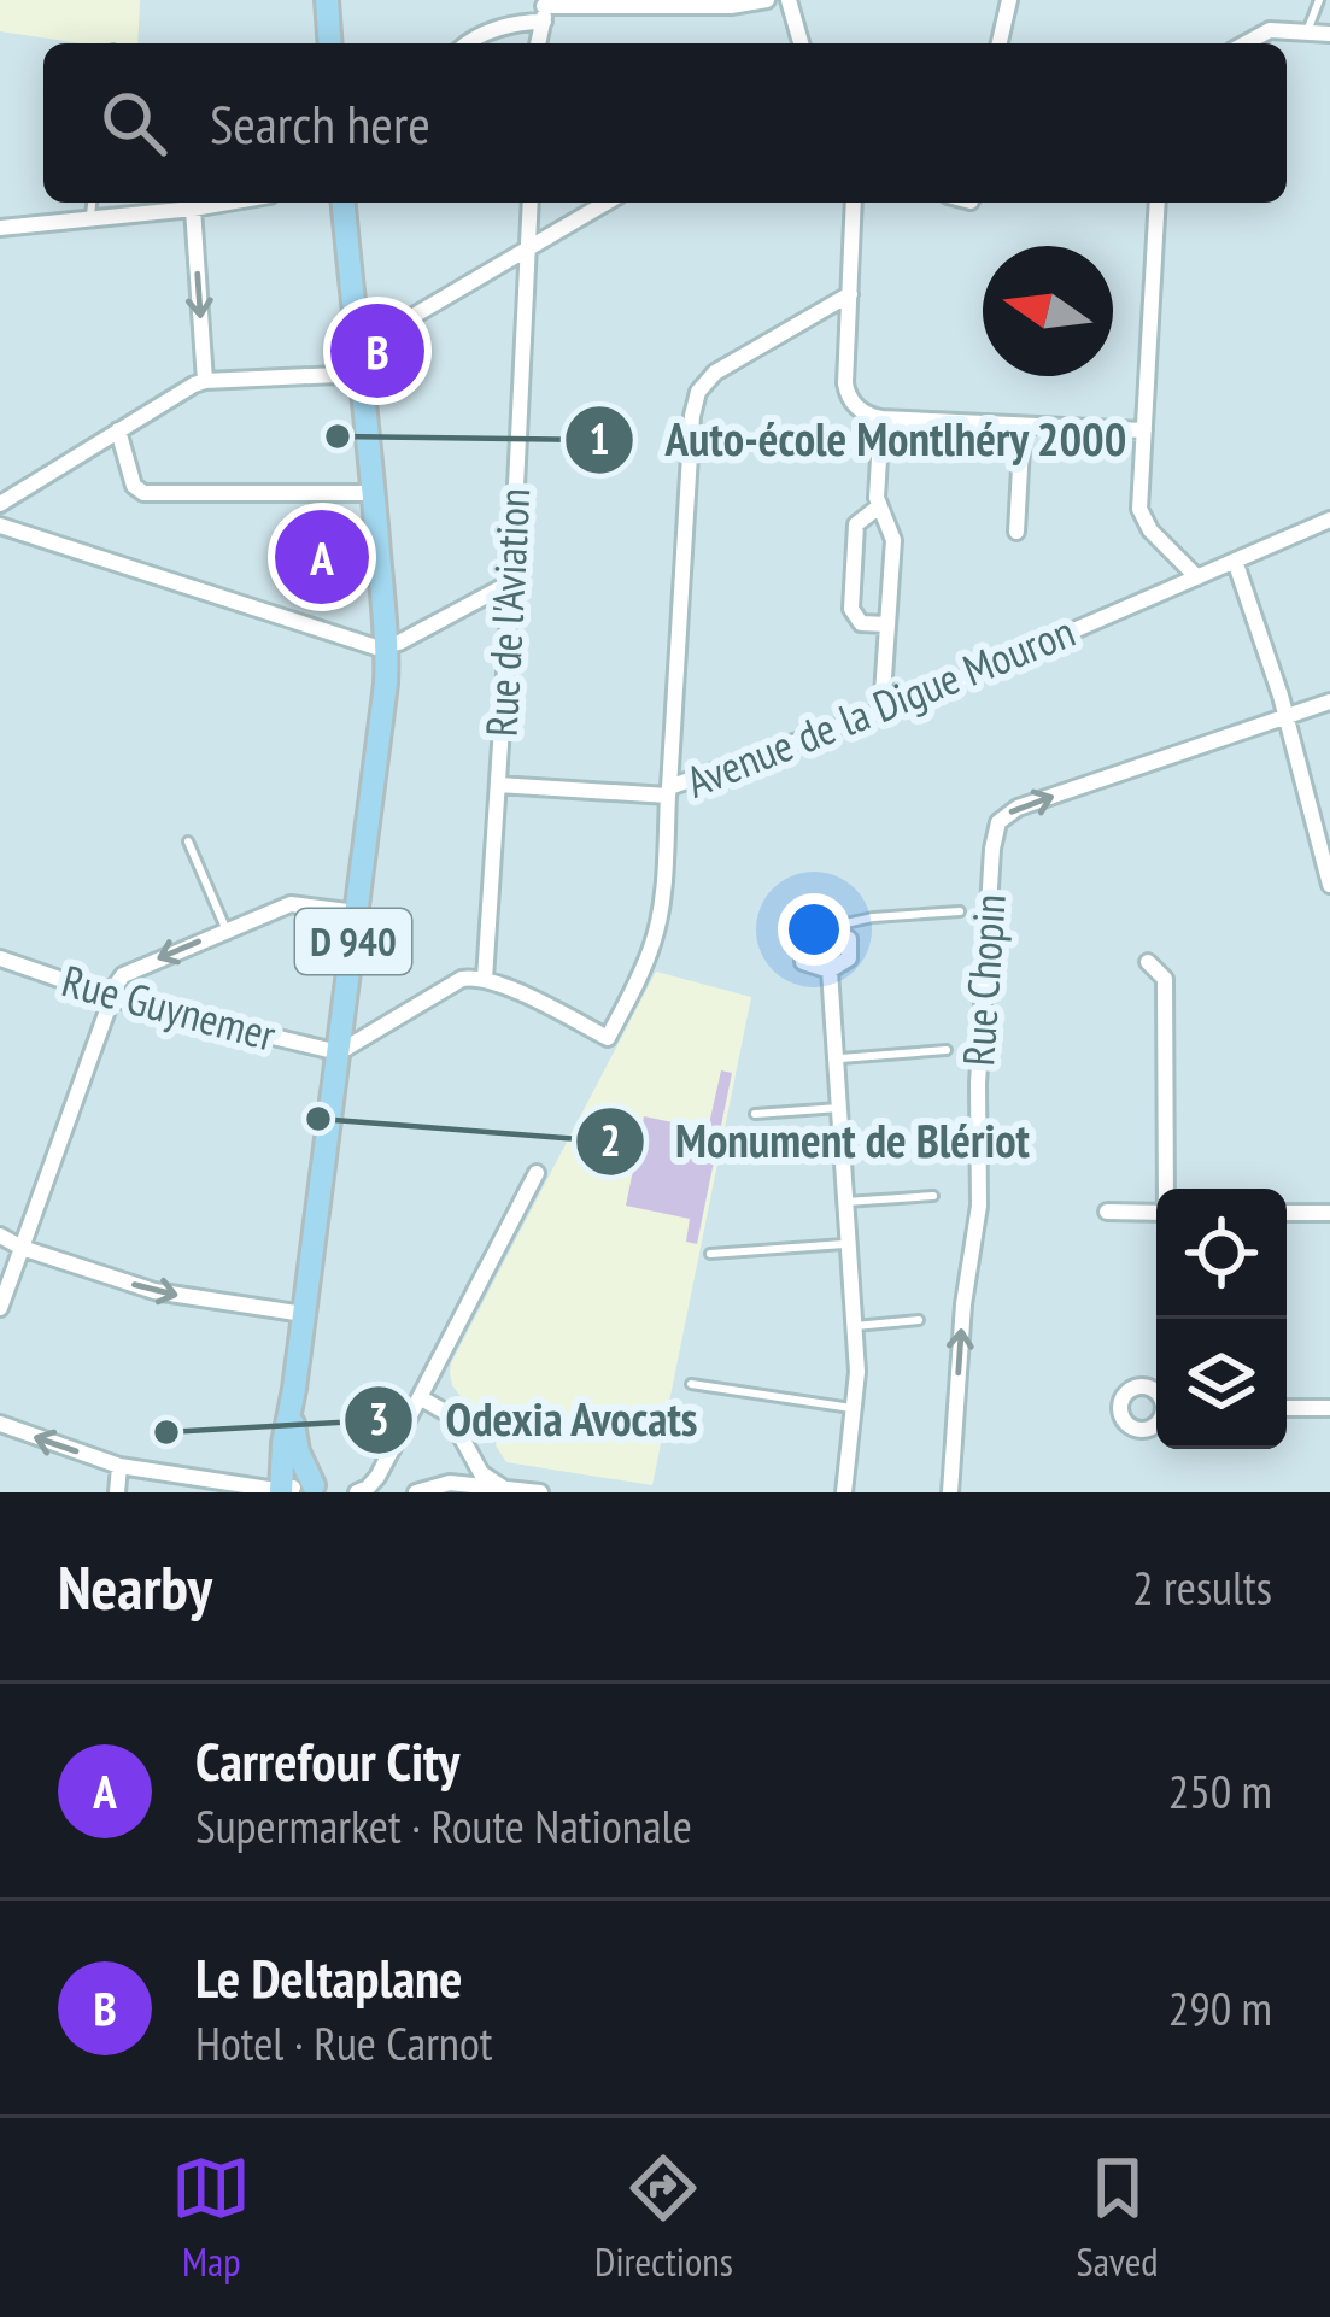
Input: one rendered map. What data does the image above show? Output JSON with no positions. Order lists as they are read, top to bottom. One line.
{"streets":{"main road":["D 940"],"street":["Rue de l'Aviation","Avenue de la Digue Mouron","Rue Chopin","Rue Guynemer"]},"crossings":[["Rue de l'Aviation","Avenue de la Digue Mouron"],["D 940","Rue Guynemer"]],"one_way":["Rue Chopin"],"places":["Auto-école Montlhéry 2000","Monument de Blériot","Odexia Avocats"],"north":"left","page":{"search":"Search here","pins":["B","A"],"heading":["Nearby","2 results"],"list":[{"mark":"A","name":"Carrefour City","note":"Supermarket · Route Nationale","value":"250 m"},{"mark":"B","name":"Le Deltaplane","note":"Hotel · Rue Carnot","value":"290 m"}],"nav":["Map","Directions","Saved"]}}
